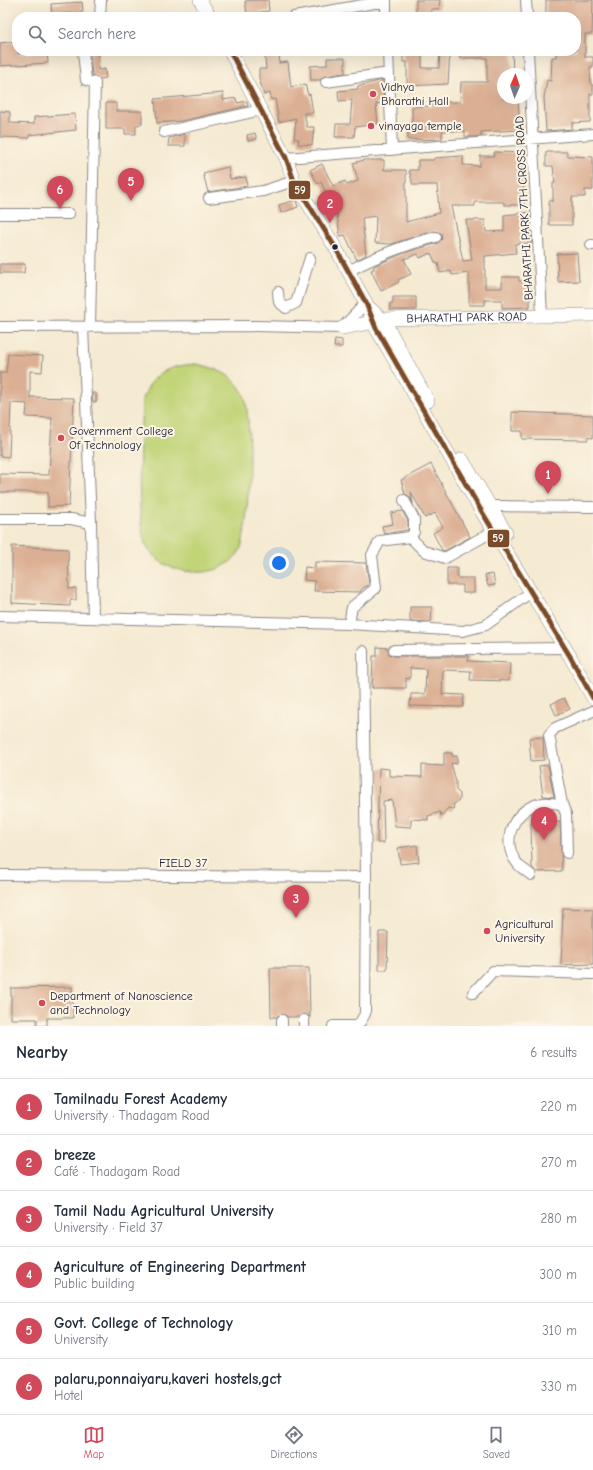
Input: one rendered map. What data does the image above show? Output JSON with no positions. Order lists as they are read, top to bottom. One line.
{"streets":{"main road":["BHARATHI PARK ROAD"],"street":["BHARATHI PARK 7TH CROSS ROAD","FIELD 37"]},"crossings":[["BHARATHI PARK 7TH CROSS ROAD","BHARATHI PARK ROAD"]],"places":["Vidhya Bharathi Hall","vinayaga temple","Government College Of Technology","Agricultural University","Department of Nanoscience and Technology"],"lines":["transit line 59"],"north":"top","page":{"search":"Search here","pins":["5","6","2","1","4","3"],"heading":["Nearby","6 results"],"list":[{"mark":"1","name":"Tamilnadu Forest Academy","note":"University · Thadagam Road","value":"220 m"},{"mark":"2","name":"breeze","note":"Café · Thadagam Road","value":"270 m"},{"mark":"3","name":"Tamil Nadu Agricultural University","note":"University · Field 37","value":"280 m"},{"mark":"4","name":"Agriculture of Engineering Department","note":"Public building","value":"300 m"},{"mark":"5","name":"Govt. College of Technology","note":"University","value":"310 m"},{"mark":"6","name":"palaru,ponnaiyaru,kaveri hostels,gct","note":"Hotel","value":"330 m"}],"nav":["Map","Directions","Saved"]}}
